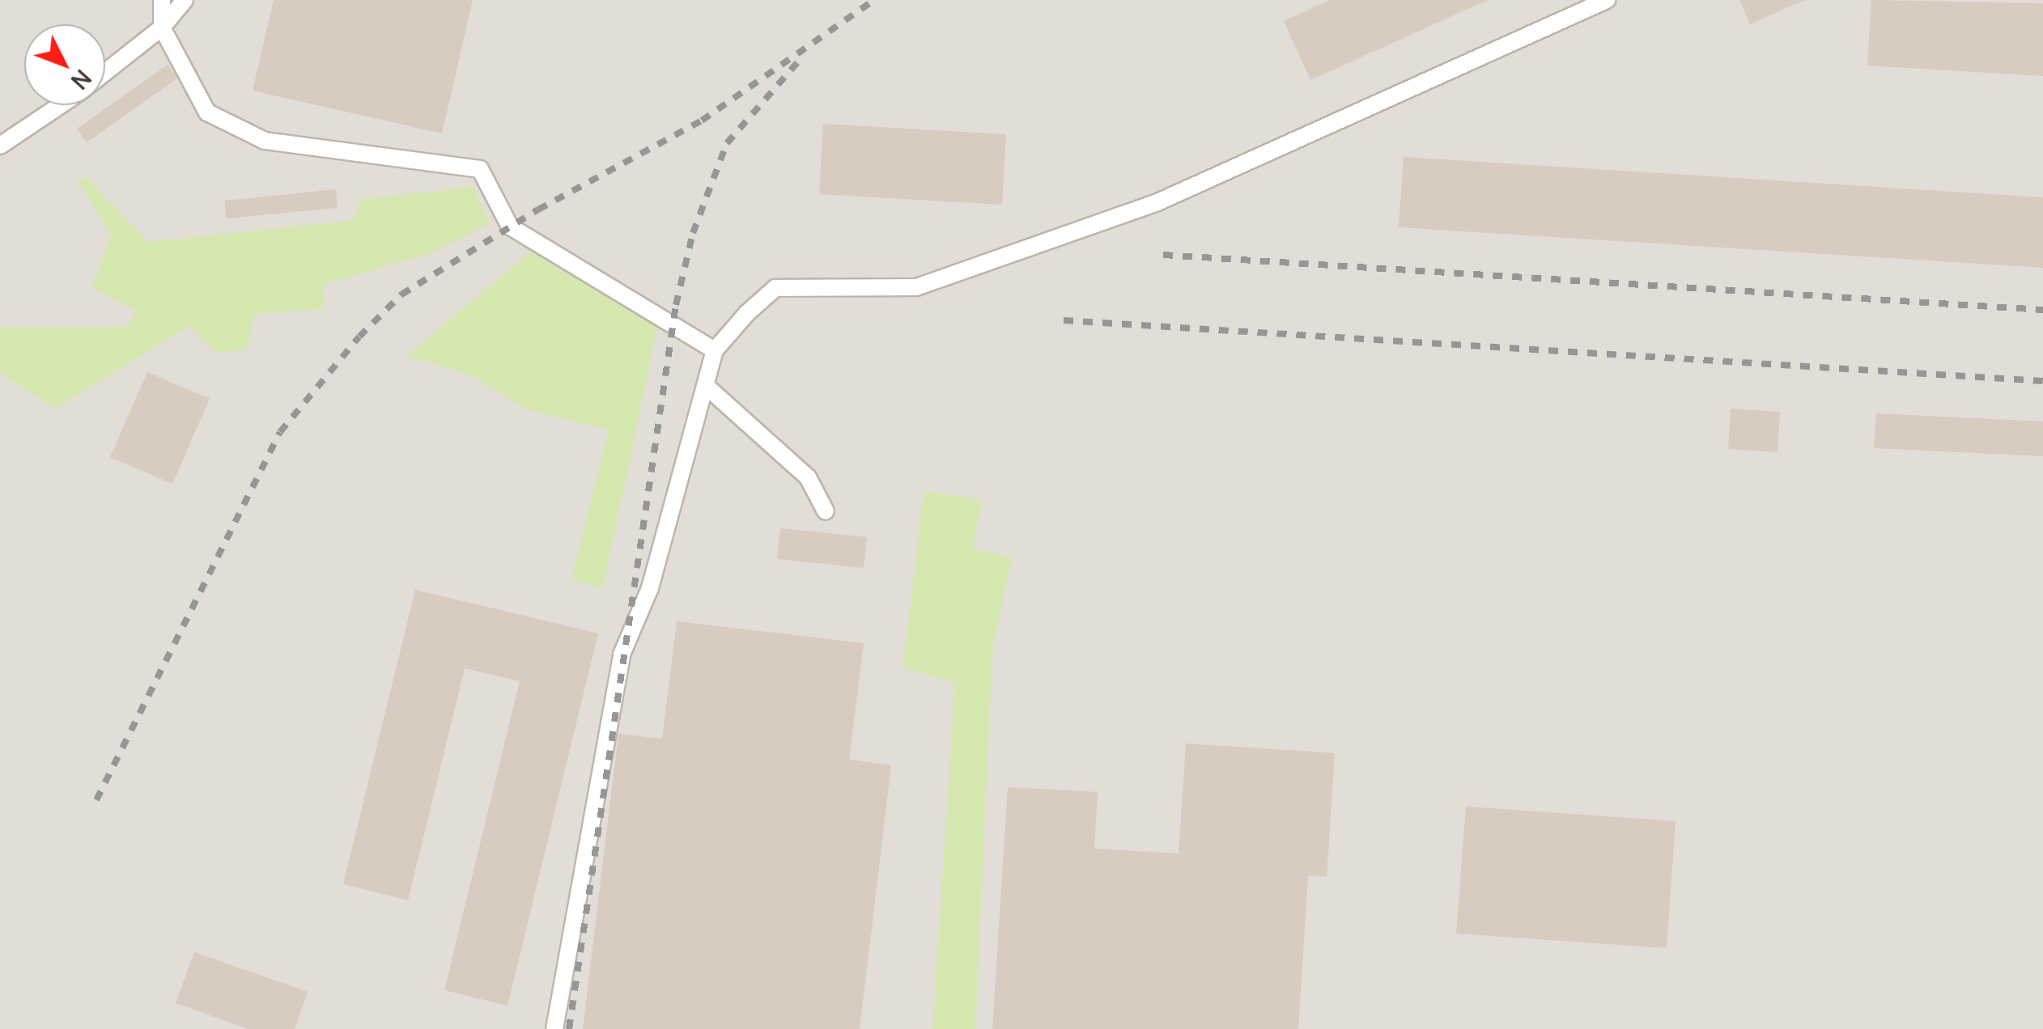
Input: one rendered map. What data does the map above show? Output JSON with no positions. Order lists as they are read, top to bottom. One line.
{"north":"bottom right"}
